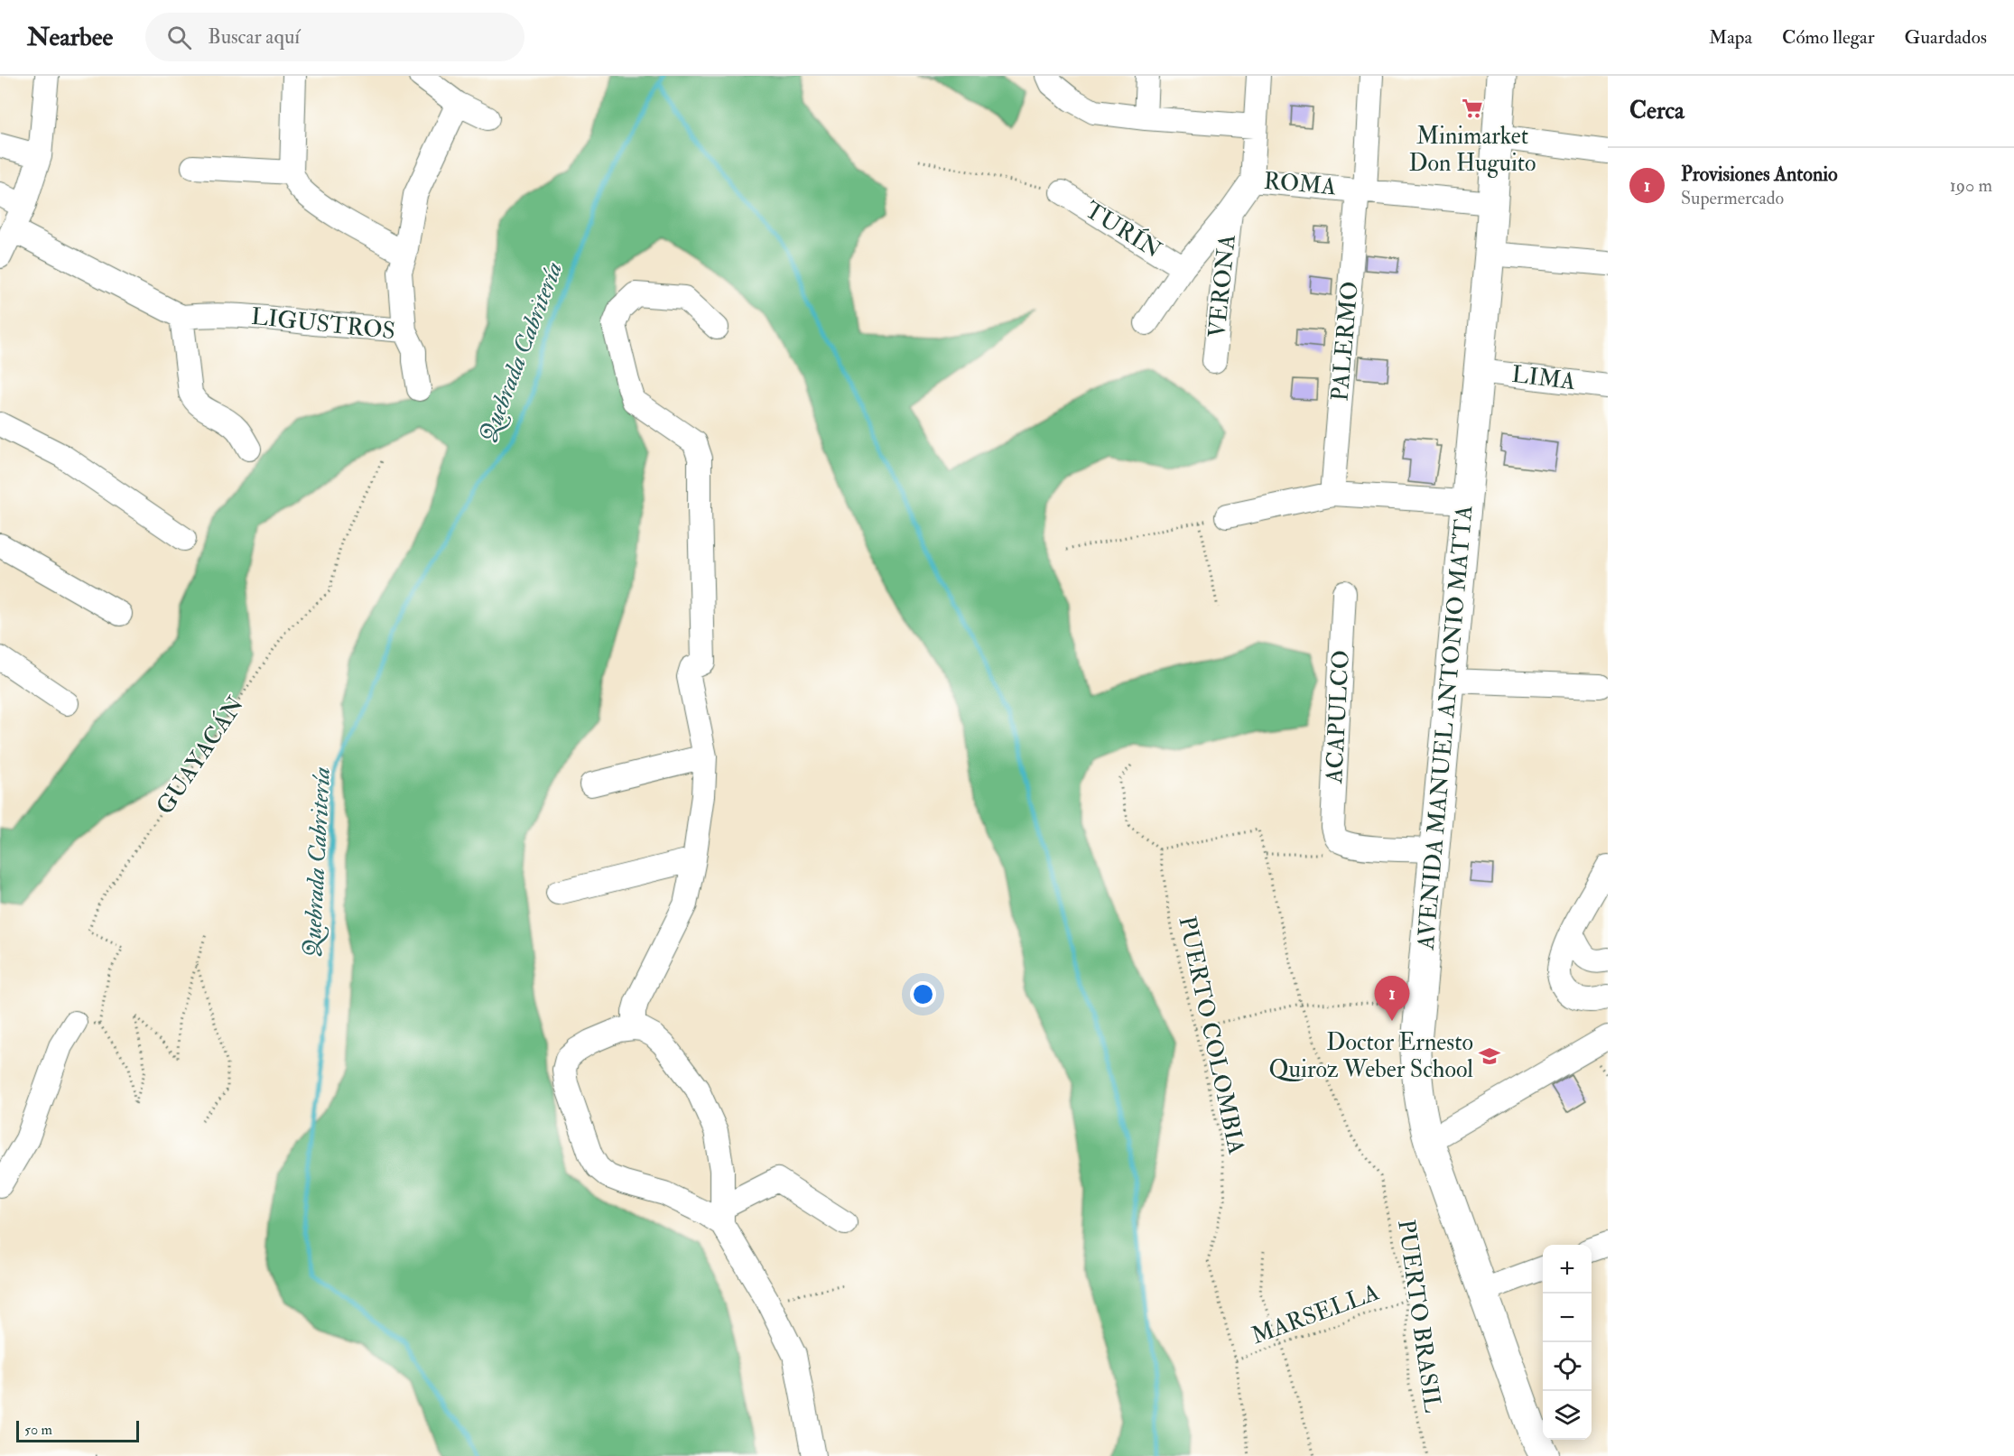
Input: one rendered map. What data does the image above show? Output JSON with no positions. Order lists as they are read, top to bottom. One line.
{"streets":{"main road":["AVENIDA MANUEL ANTONIO MATTA"],"street":["ROMA","TURÍN","VERONA","LIGUSTROS","PALERMO","LIMA","ACAPULCO"],"path":["GUAYACÁN","PUERTO COLOMBIA","MARSELLA","PUERTO BRASIL"]},"crossings":[["ROMA","TURÍN"],["ROMA","VERONA"],["ROMA","PALERMO"],["ROMA","AVENIDA MANUEL ANTONIO MATTA"],["LIMA","AVENIDA MANUEL ANTONIO MATTA"],["PUERTO COLOMBIA","MARSELLA"],["PUERTO COLOMBIA","PUERTO BRASIL"],["MARSELLA","PUERTO BRASIL"]],"water":["Quebrada Cabritería"],"places":{"supermarket":["Minimarket Don Huguito"],"school or university":["Doctor Ernesto Quiroz Weber School"]},"scale_bar":"50 m","page":{"header":"Nearbee","search":"Buscar aquí","nav":["Mapa","Cómo llegar","Guardados"],"heading":"Cerca","list":[{"mark":"1","name":"Provisiones Antonio","note":"Supermercado","value":"190 m"}],"pins":"1","map_buttons":["+","−"],"scale":"50 m"}}
